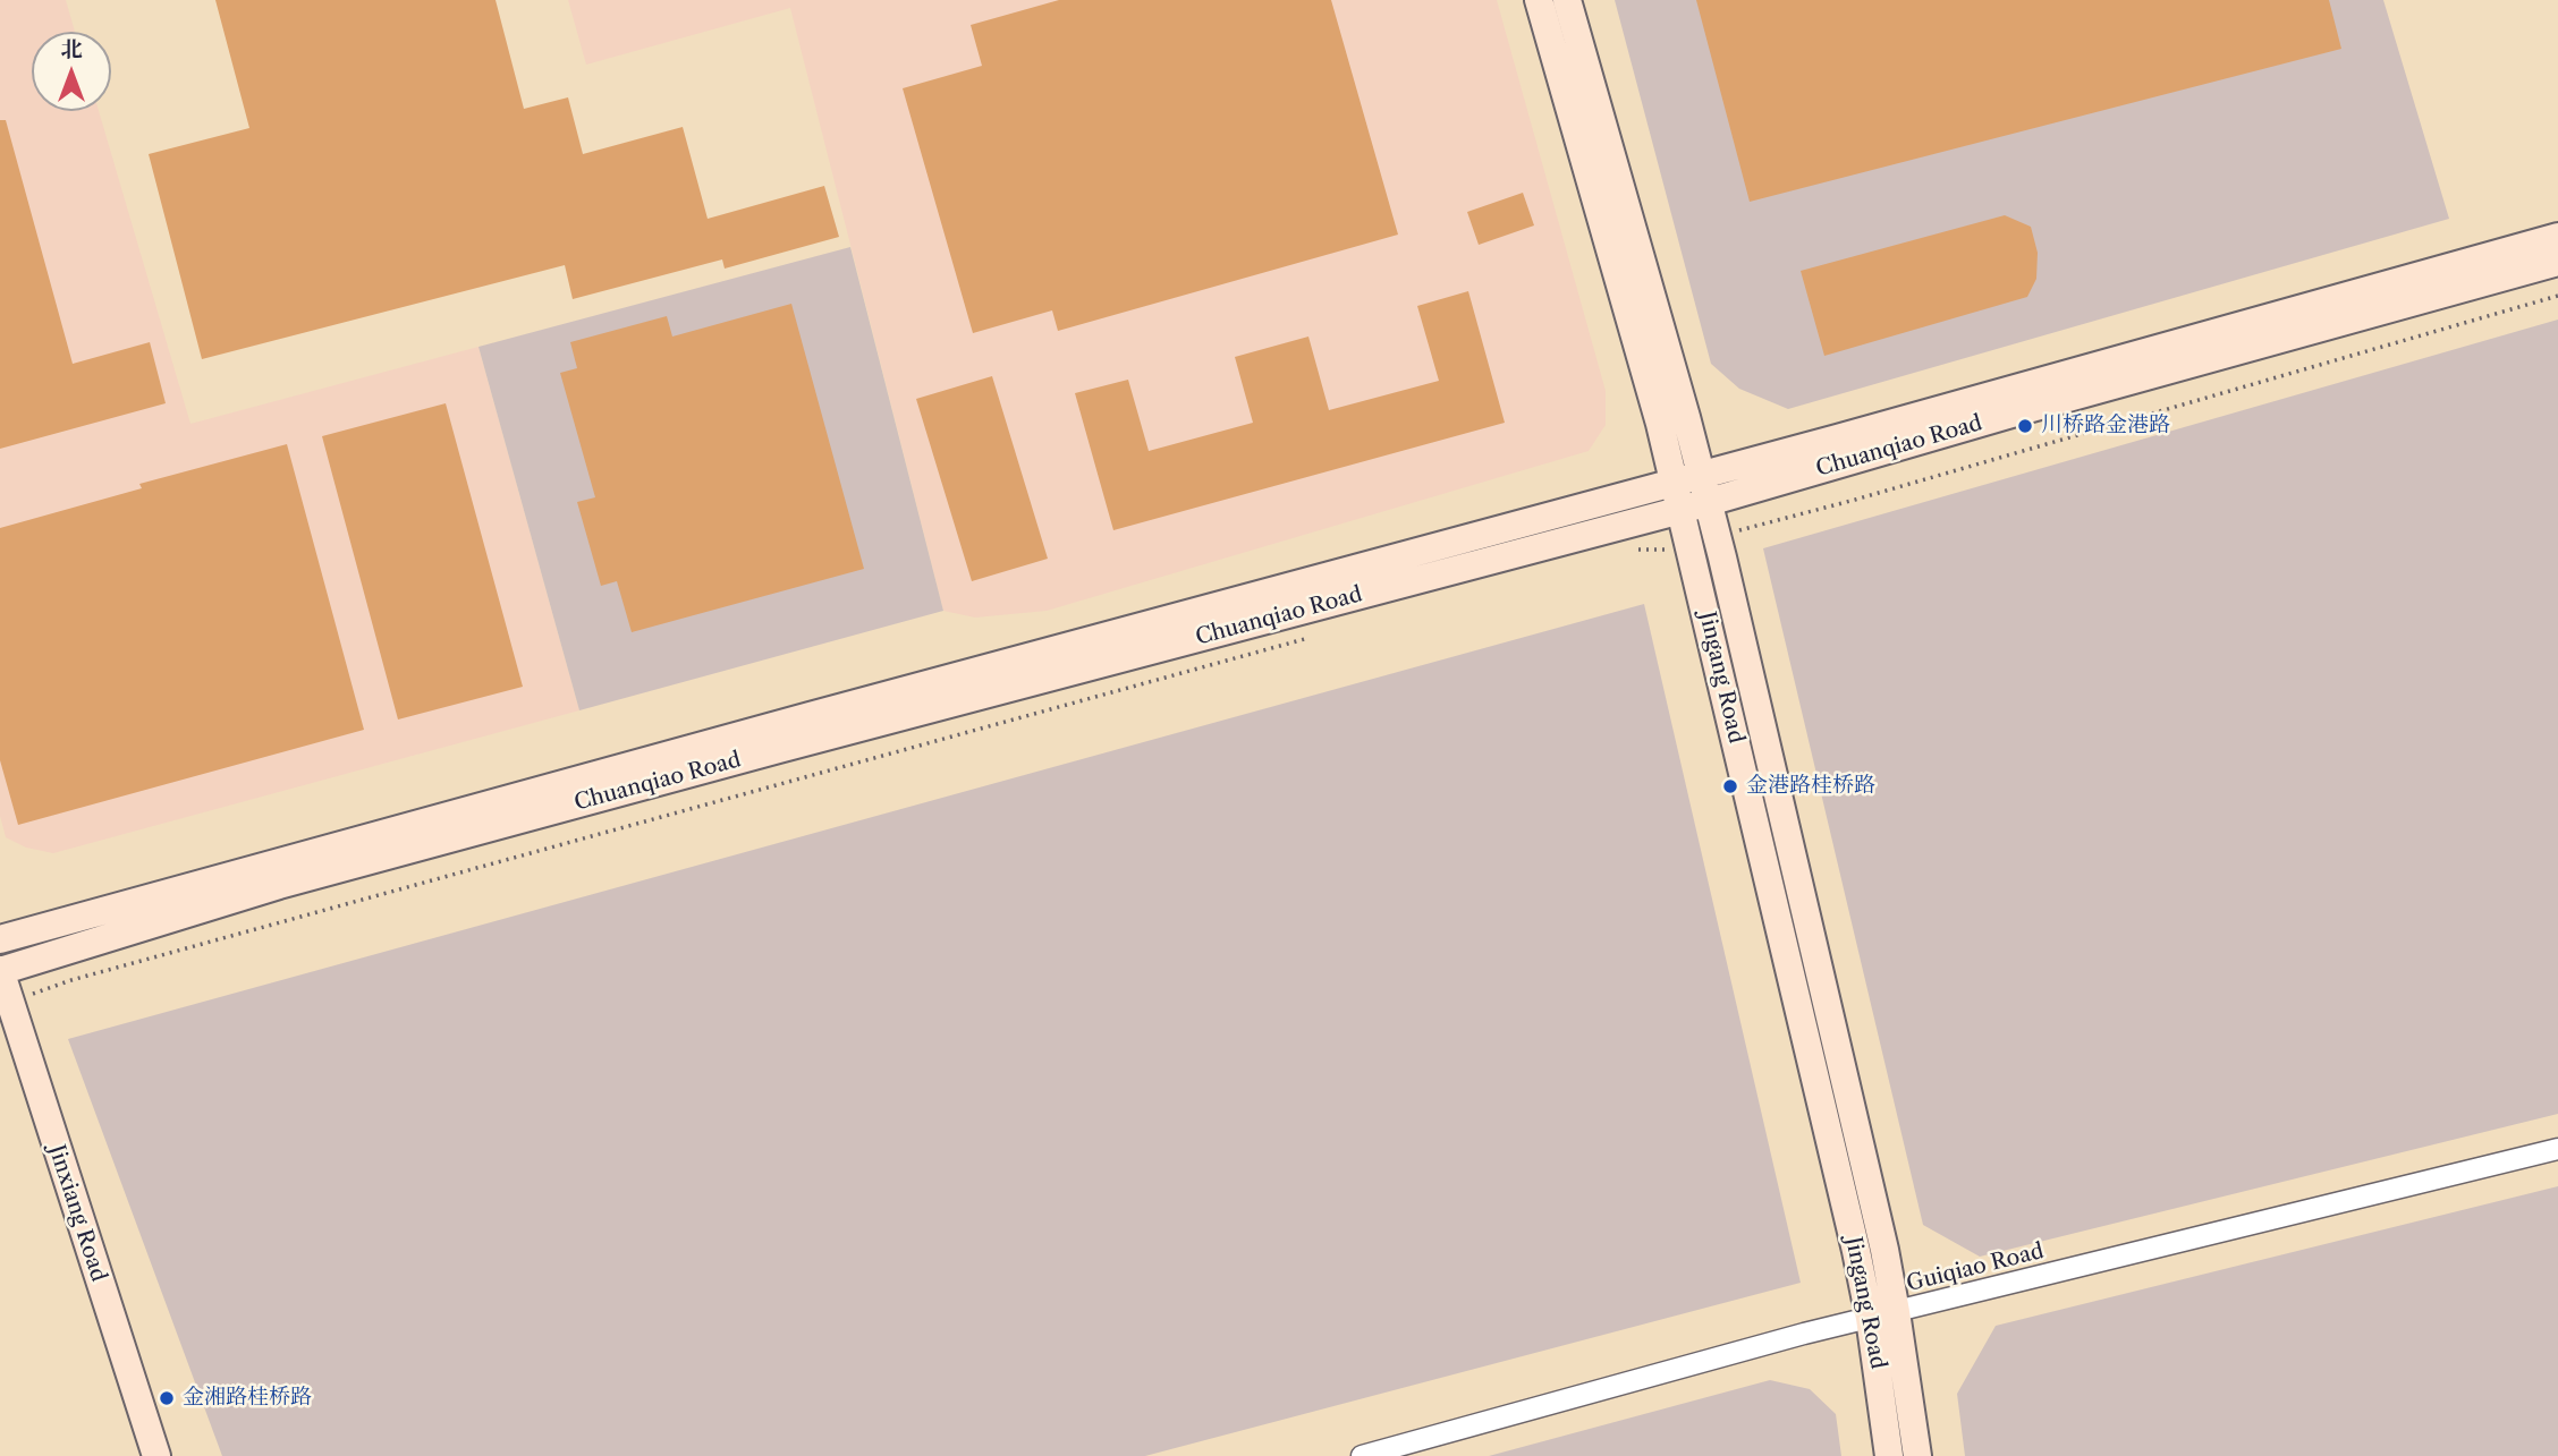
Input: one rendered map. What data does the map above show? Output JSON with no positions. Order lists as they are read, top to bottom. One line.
{"streets":{"street":["Chuanqiao Road","Jingang Road","Jinxiang Road","Guiqiao Road"]},"crossings":[["Chuanqiao Road","Jingang Road"],["Chuanqiao Road","Jinxiang Road"],["Jingang Road","Guiqiao Road"]],"places":["川桥路金港路","金港路桂桥路","金湘路桂桥路"],"north":"top"}
